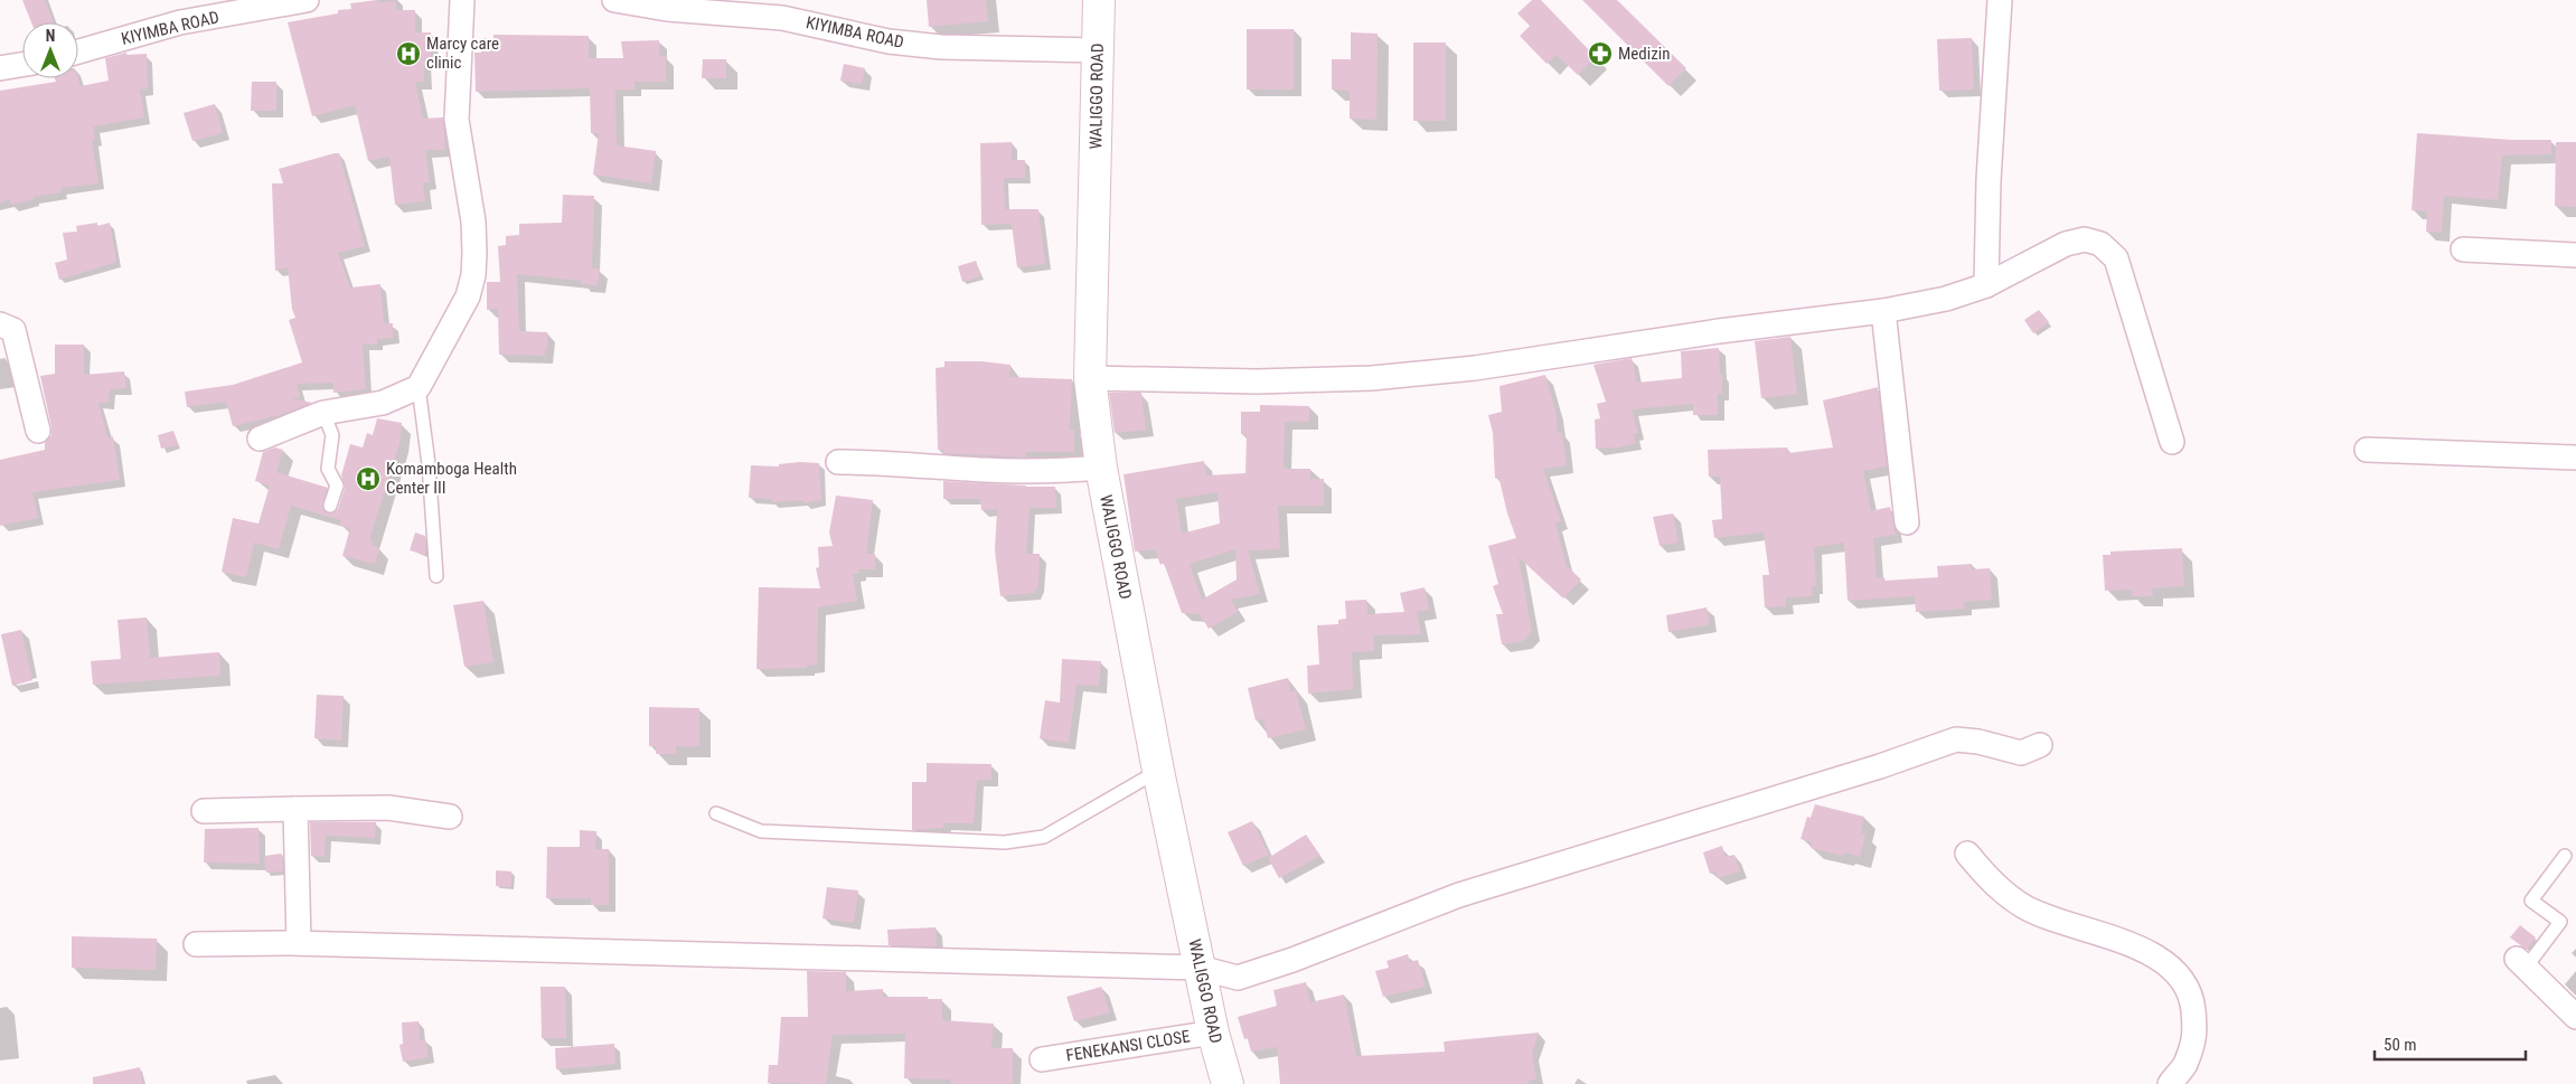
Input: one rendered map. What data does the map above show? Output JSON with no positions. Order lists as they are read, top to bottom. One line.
{"streets":{"street":["KIYIMBA ROAD","WALIGGO ROAD","FENEKANSI CLOSE"]},"crossings":[["KIYIMBA ROAD","WALIGGO ROAD"],["WALIGGO ROAD","FENEKANSI CLOSE"]],"places":{"hospital":["Marcy care clinic","Komamboga Health Center III"],"pharmacy":["Medizin"]},"scale_bar":"50 m","north":"top"}
